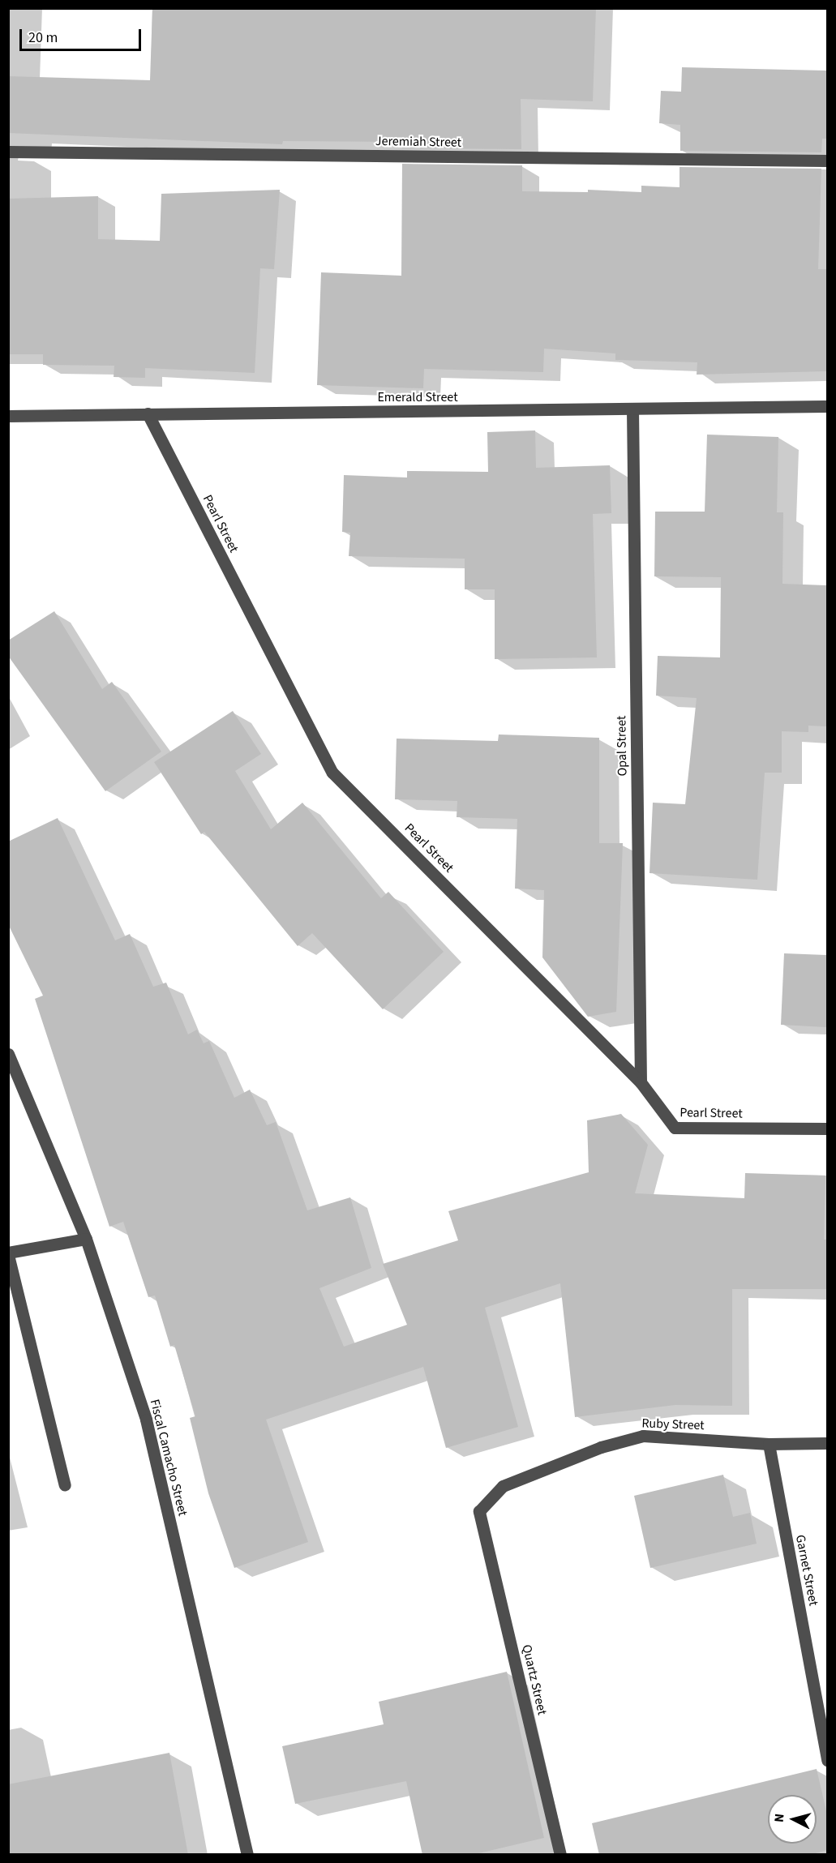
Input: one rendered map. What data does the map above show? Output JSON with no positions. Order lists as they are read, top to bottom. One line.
{"streets":{"street":["Jeremiah Street","Emerald Street","Pearl Street","Opal Street","Ruby Street","Fiscal Camacho Street","Garnet Street","Quartz Street"]},"crossings":[["Emerald Street","Pearl Street"],["Emerald Street","Opal Street"],["Pearl Street","Opal Street"],["Ruby Street","Garnet Street"],["Ruby Street","Quartz Street"]],"scale_bar":"20 m","north":"left"}
